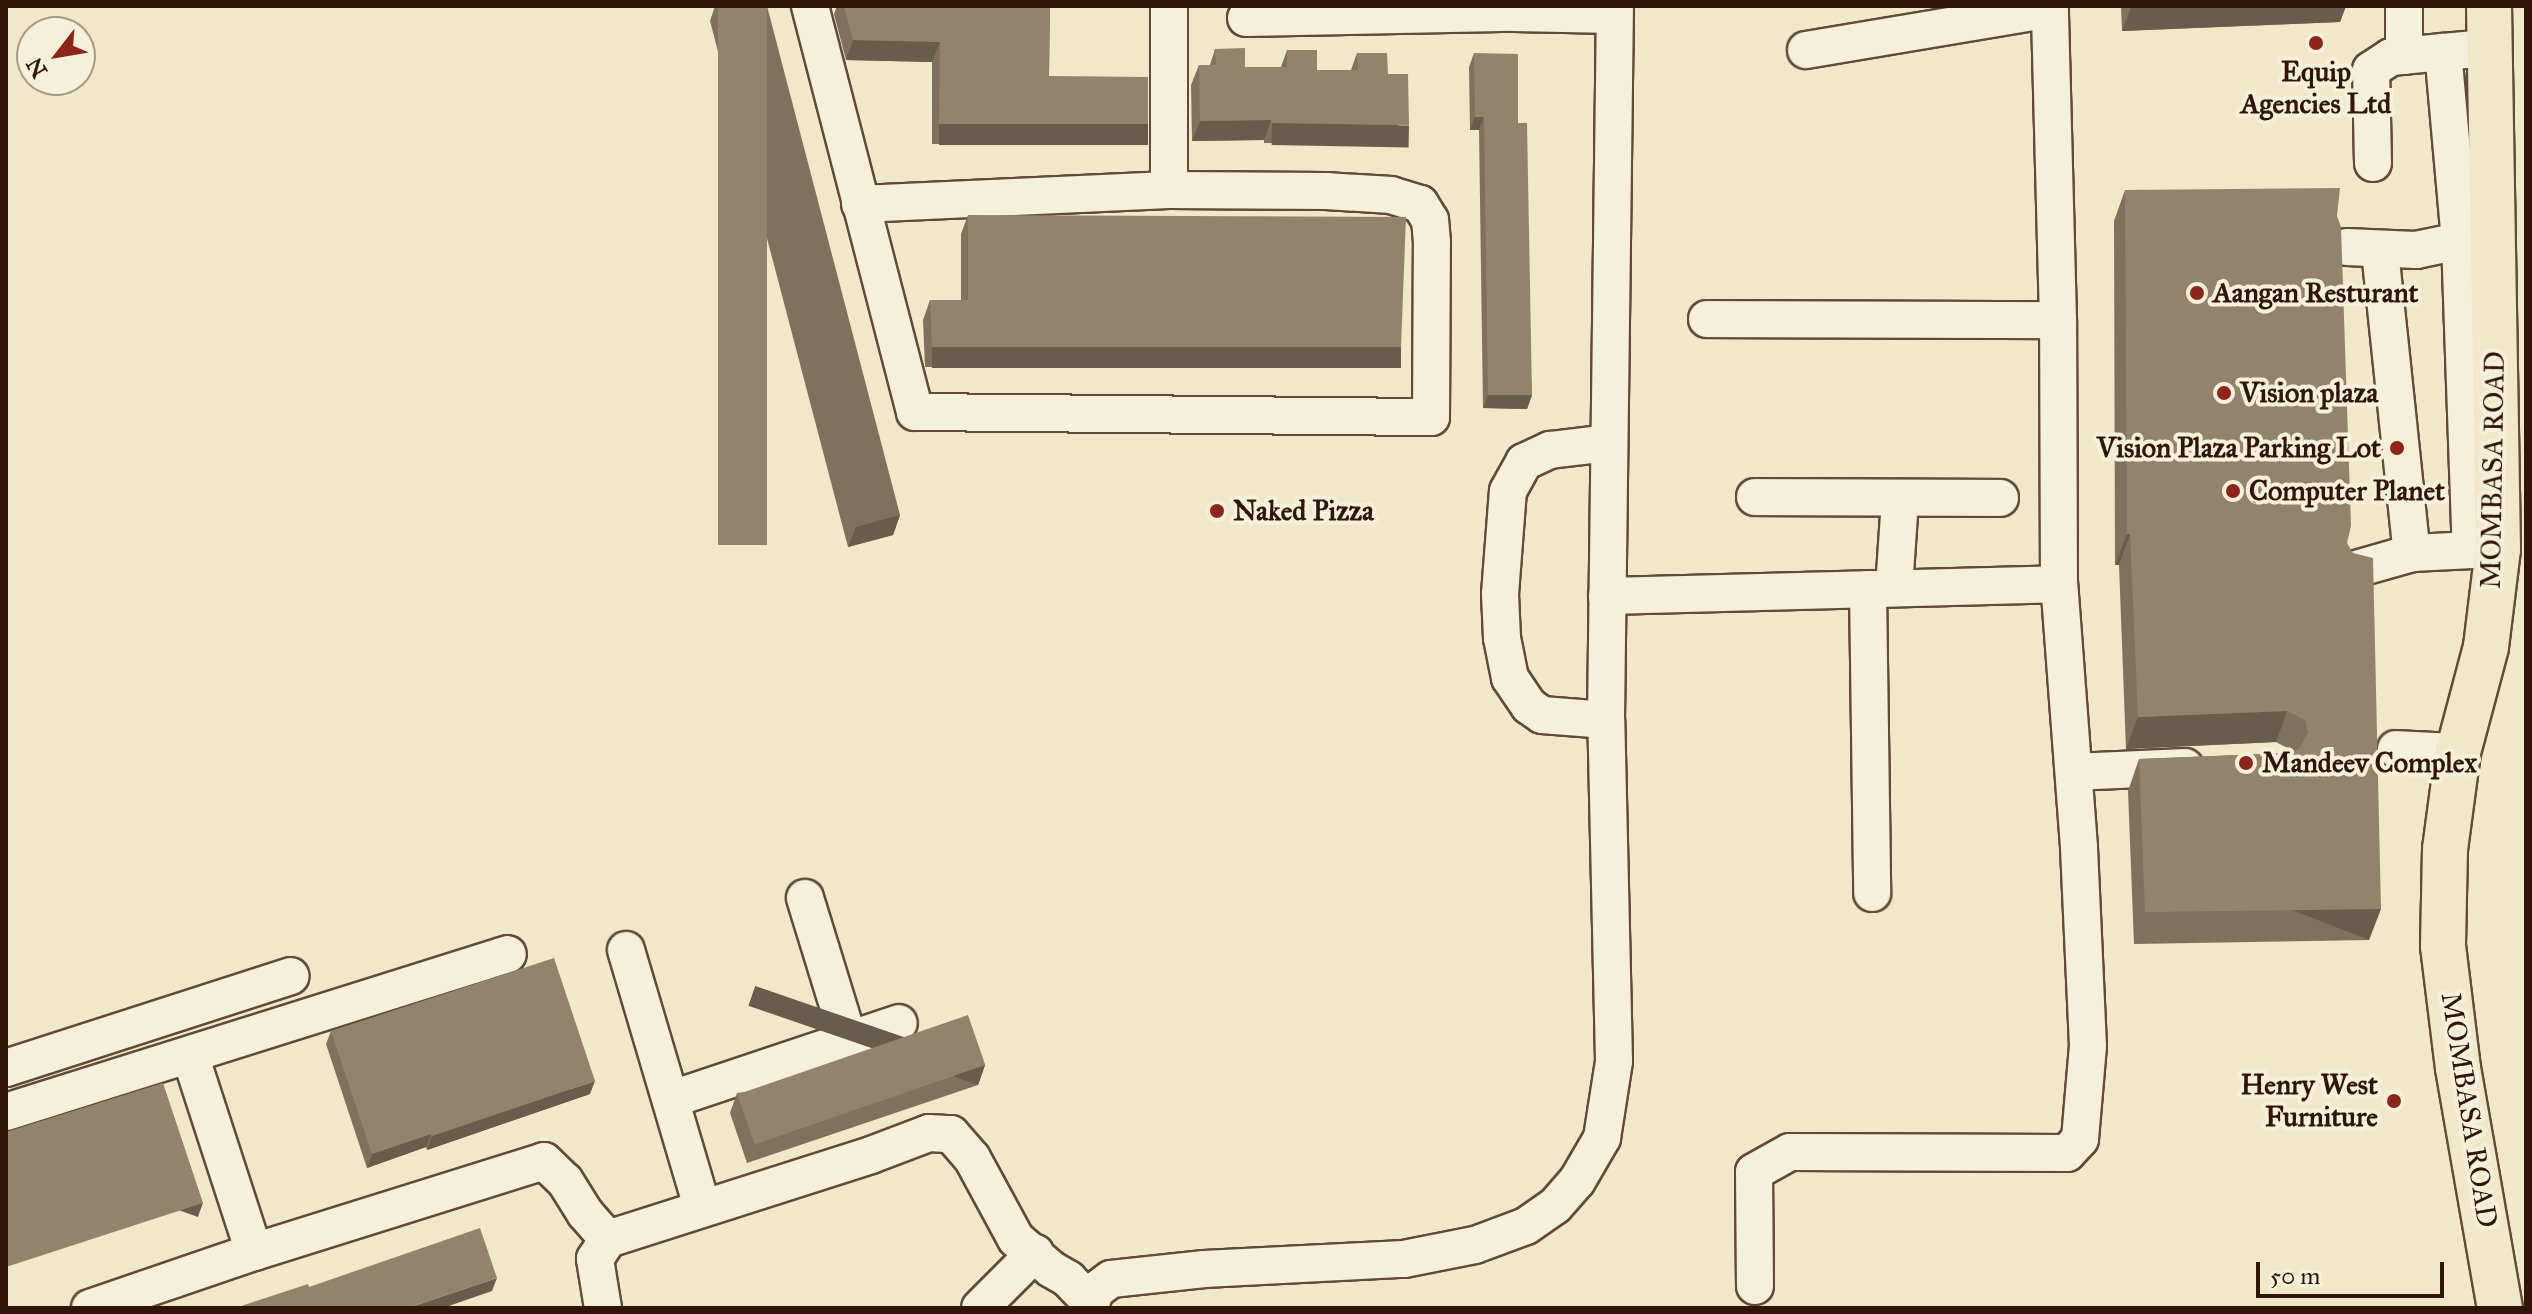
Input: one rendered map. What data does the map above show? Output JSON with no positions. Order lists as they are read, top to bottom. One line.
{"streets":{"highway":["MOMBASA ROAD"]},"places":["Equip Agencies Ltd","Aangan Resturant","Vision plaza","Vision Plaza Parking Lot","Computer Planet","Naked Pizza","Mandeev Complex","Henry West Furniture"],"scale_bar":"50 m","north":"bottom left"}
